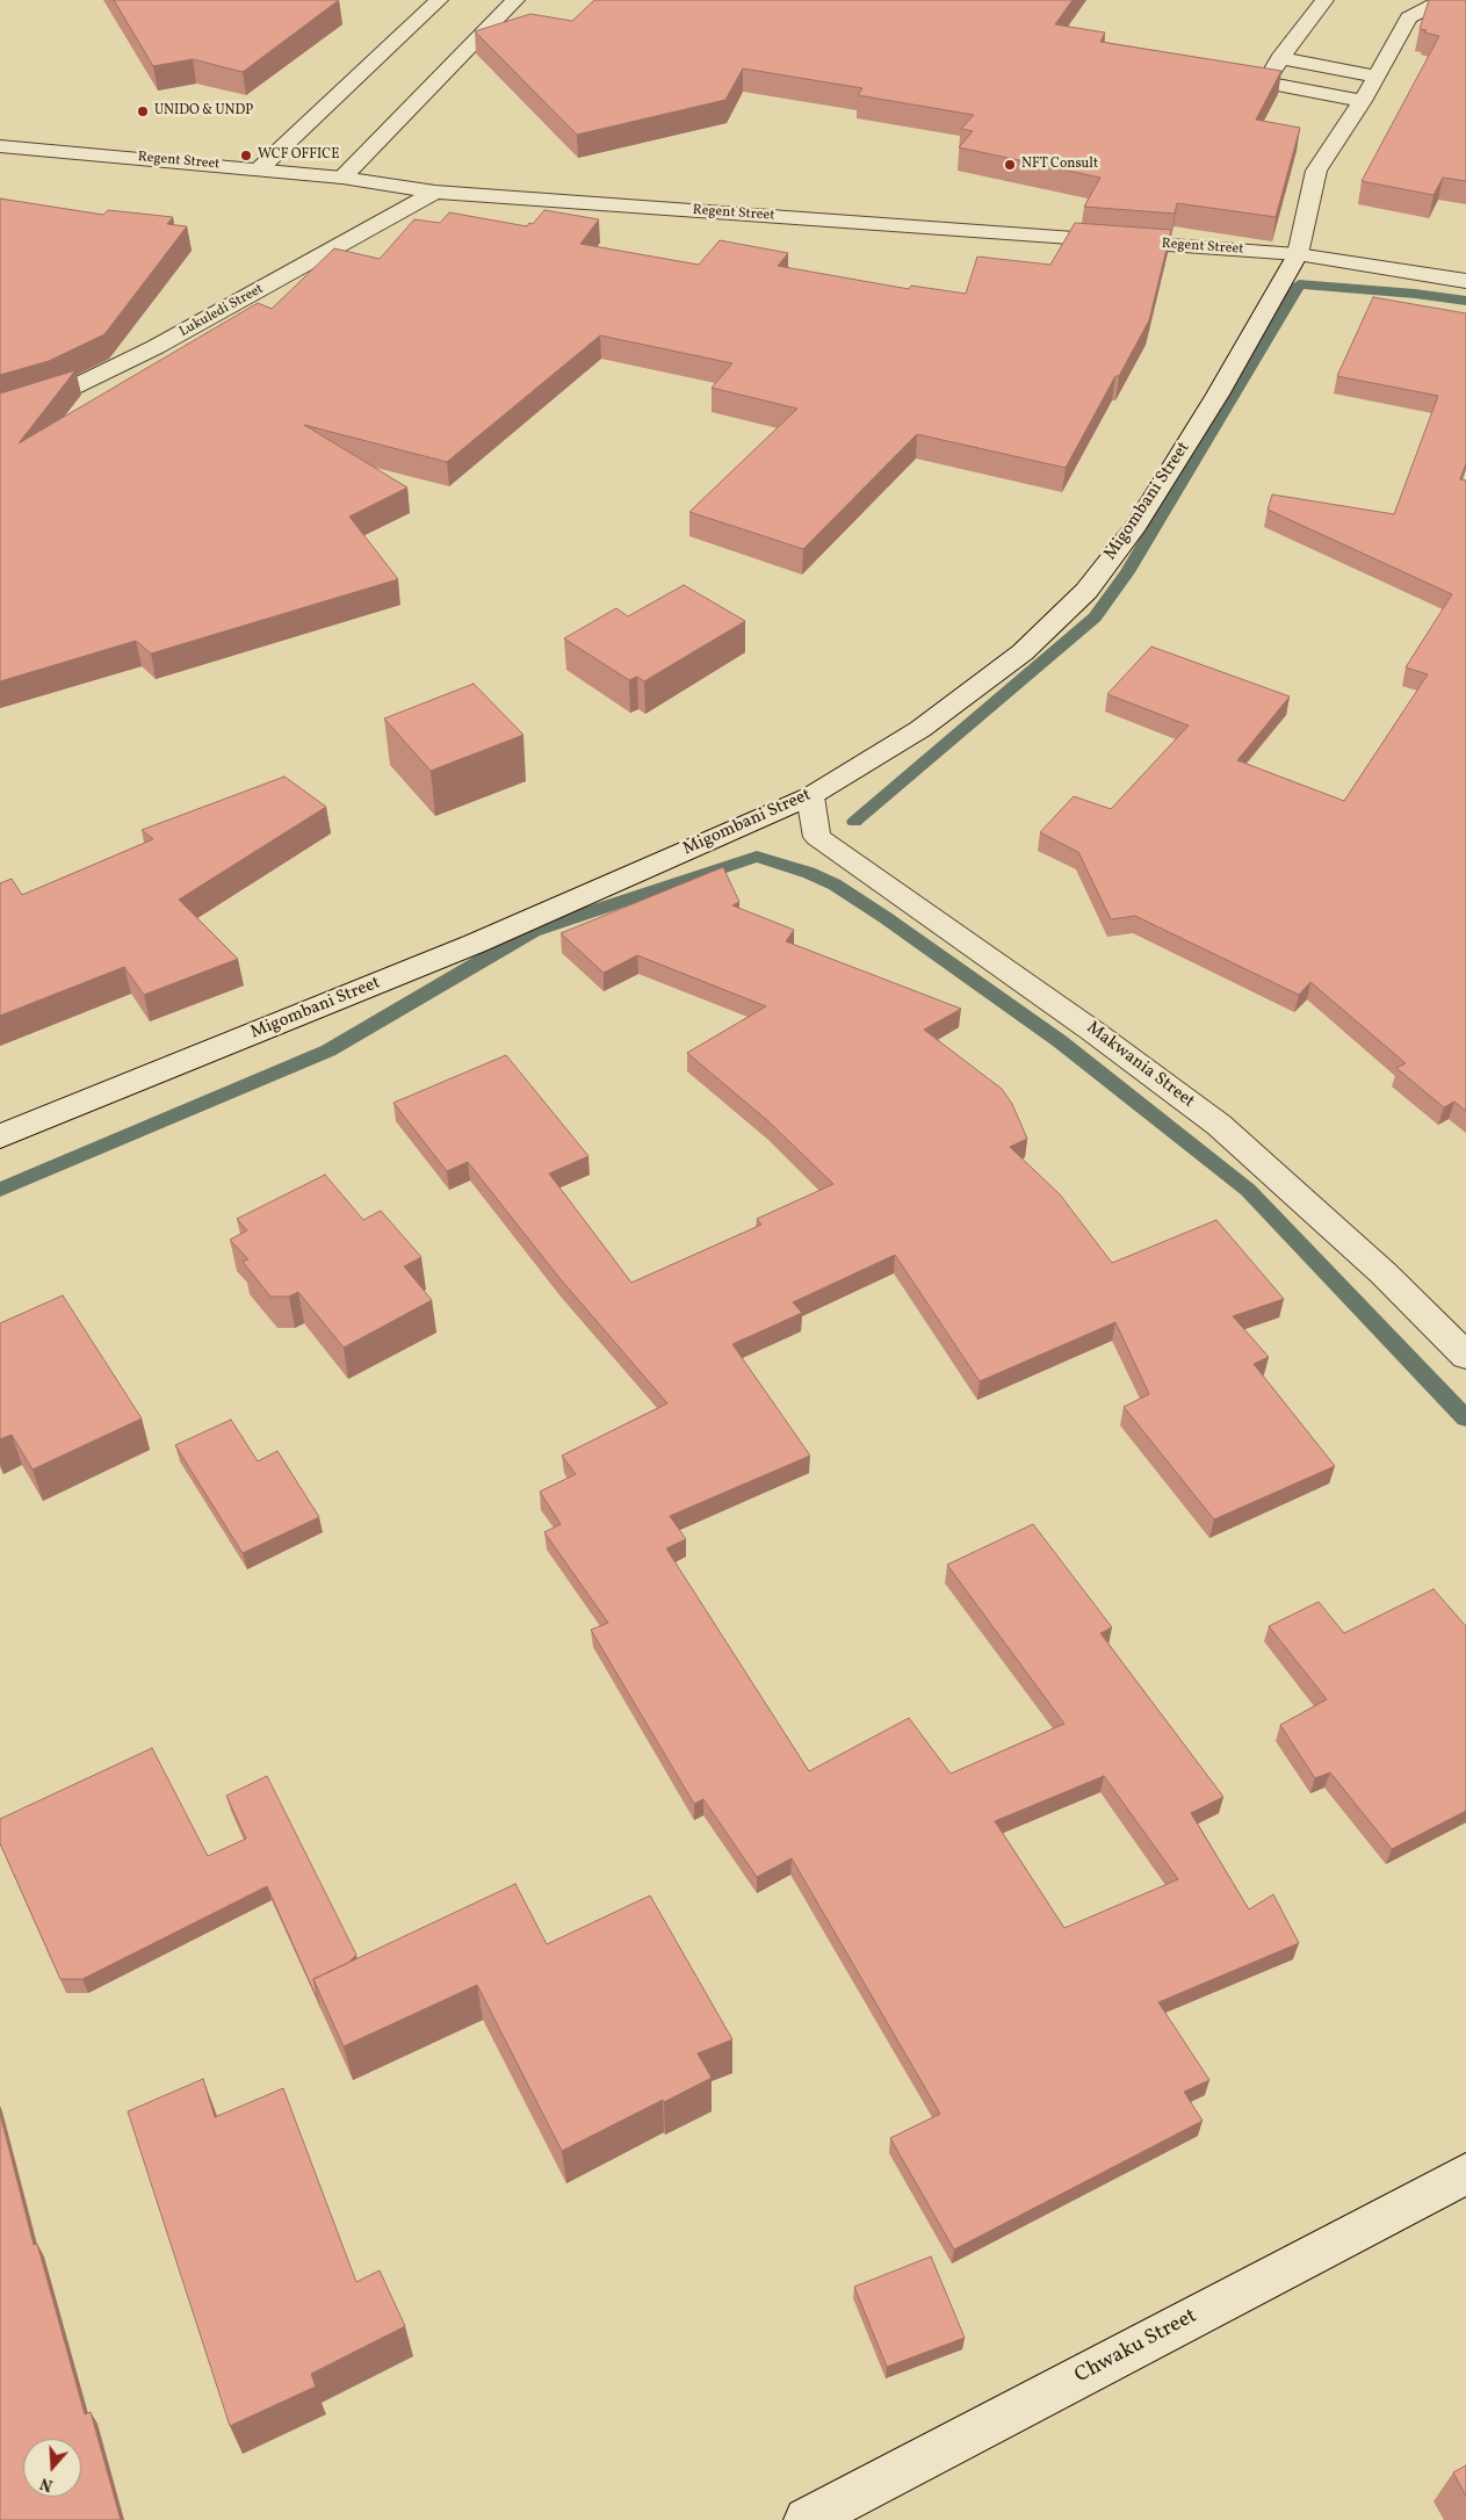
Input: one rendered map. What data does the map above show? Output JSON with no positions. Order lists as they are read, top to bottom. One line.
{"streets":{"street":["Regent Street","Lukuledi Street","Migombani Street","Makwania Street","Chwaku Street"]},"crossings":[["Regent Street","Lukuledi Street"],["Regent Street","Migombani Street"],["Migombani Street","Makwania Street"]],"places":["UNIDO & UNDP","WCF OFFICE","NFT Consult"],"north":"bottom"}
